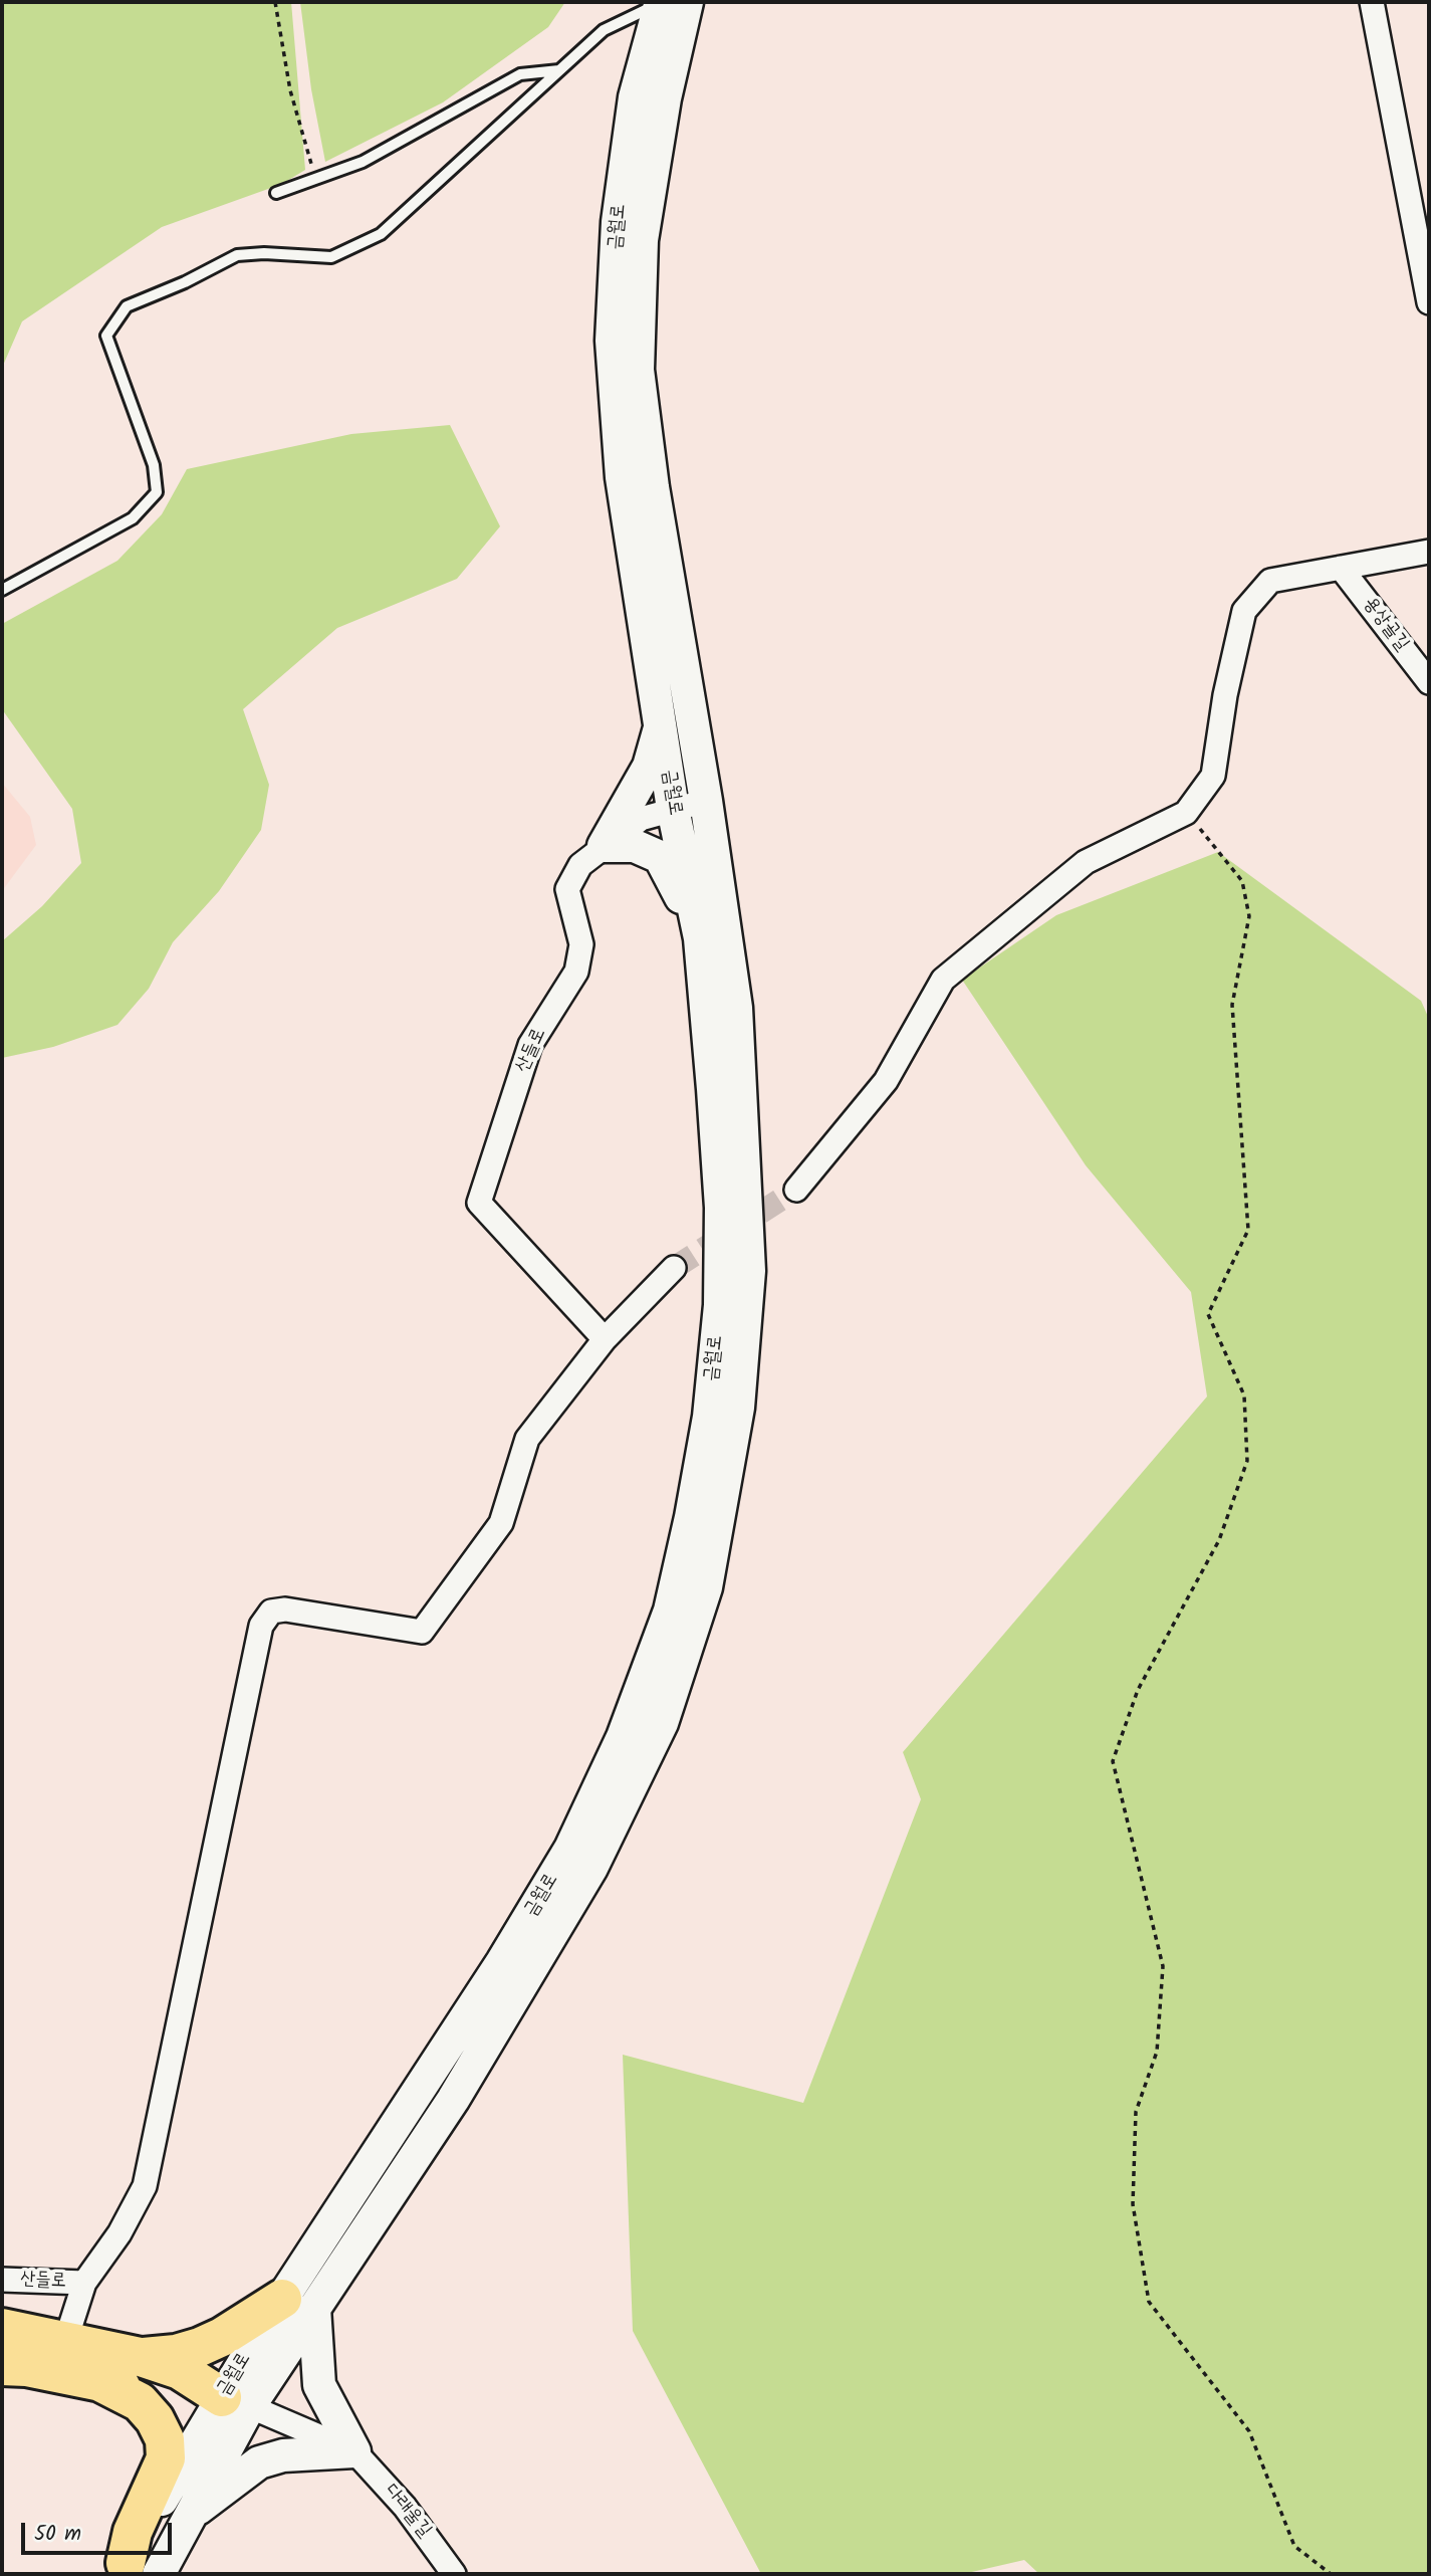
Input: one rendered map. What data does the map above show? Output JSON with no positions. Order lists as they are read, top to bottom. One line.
{"streets":{"main road":["금월로"],"street":["용상골길","산들로","다래울길"]},"crossings":[["금월로","산들로"]],"scale_bar":"50 m"}
